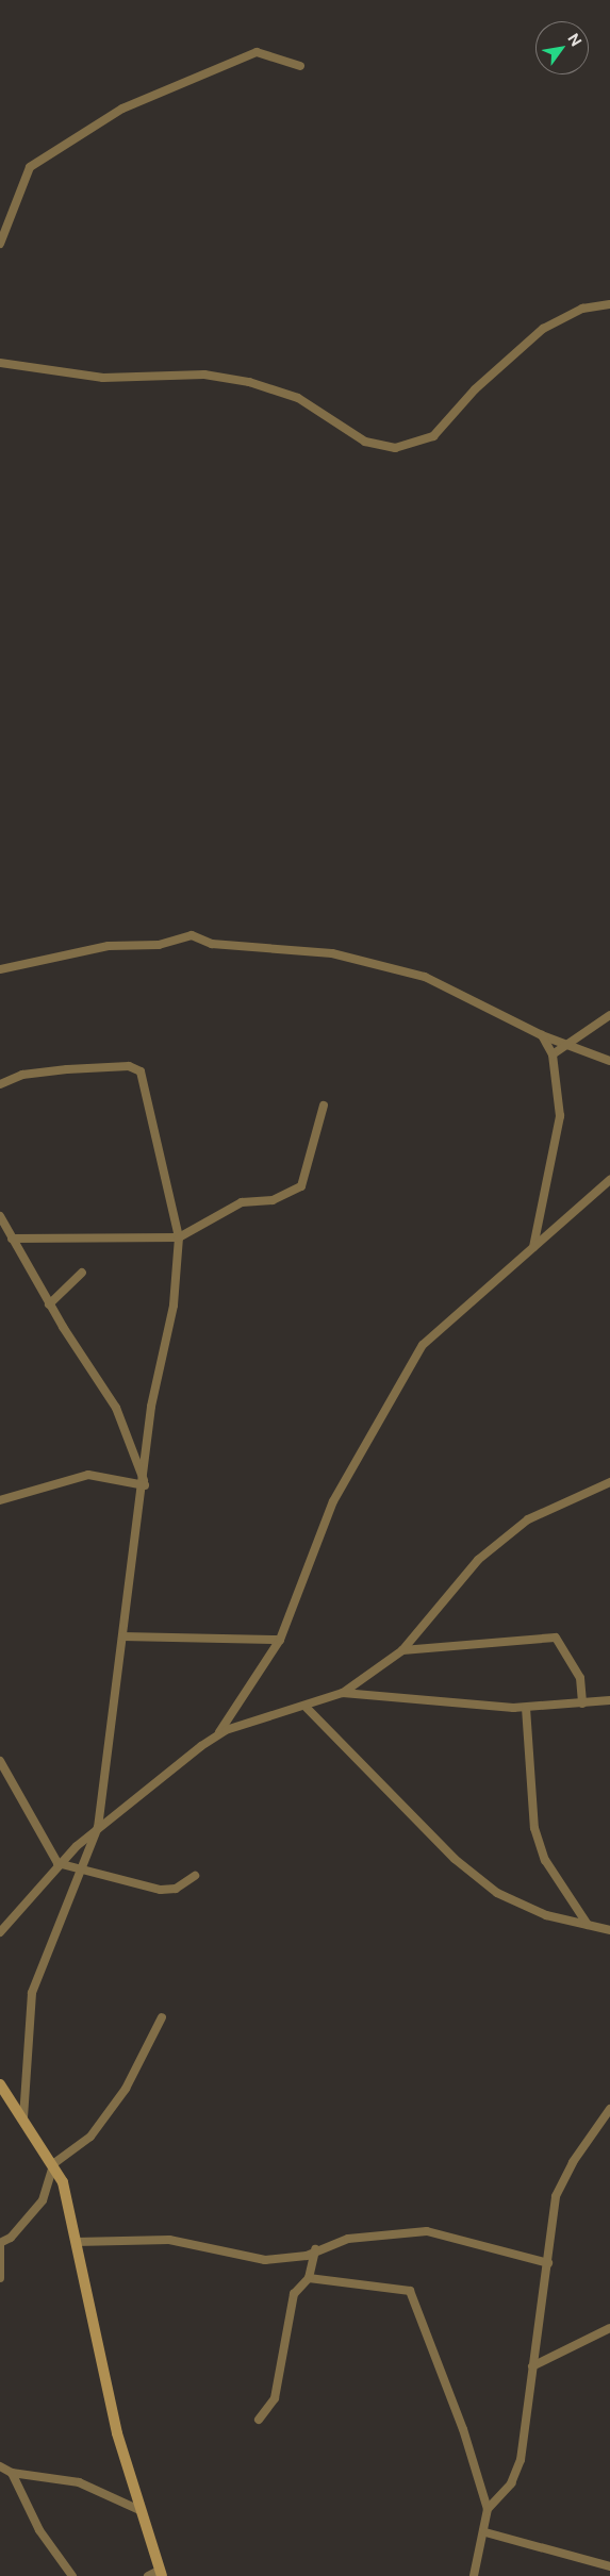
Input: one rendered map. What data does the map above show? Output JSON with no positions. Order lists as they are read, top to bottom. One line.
{"north":"top right"}
